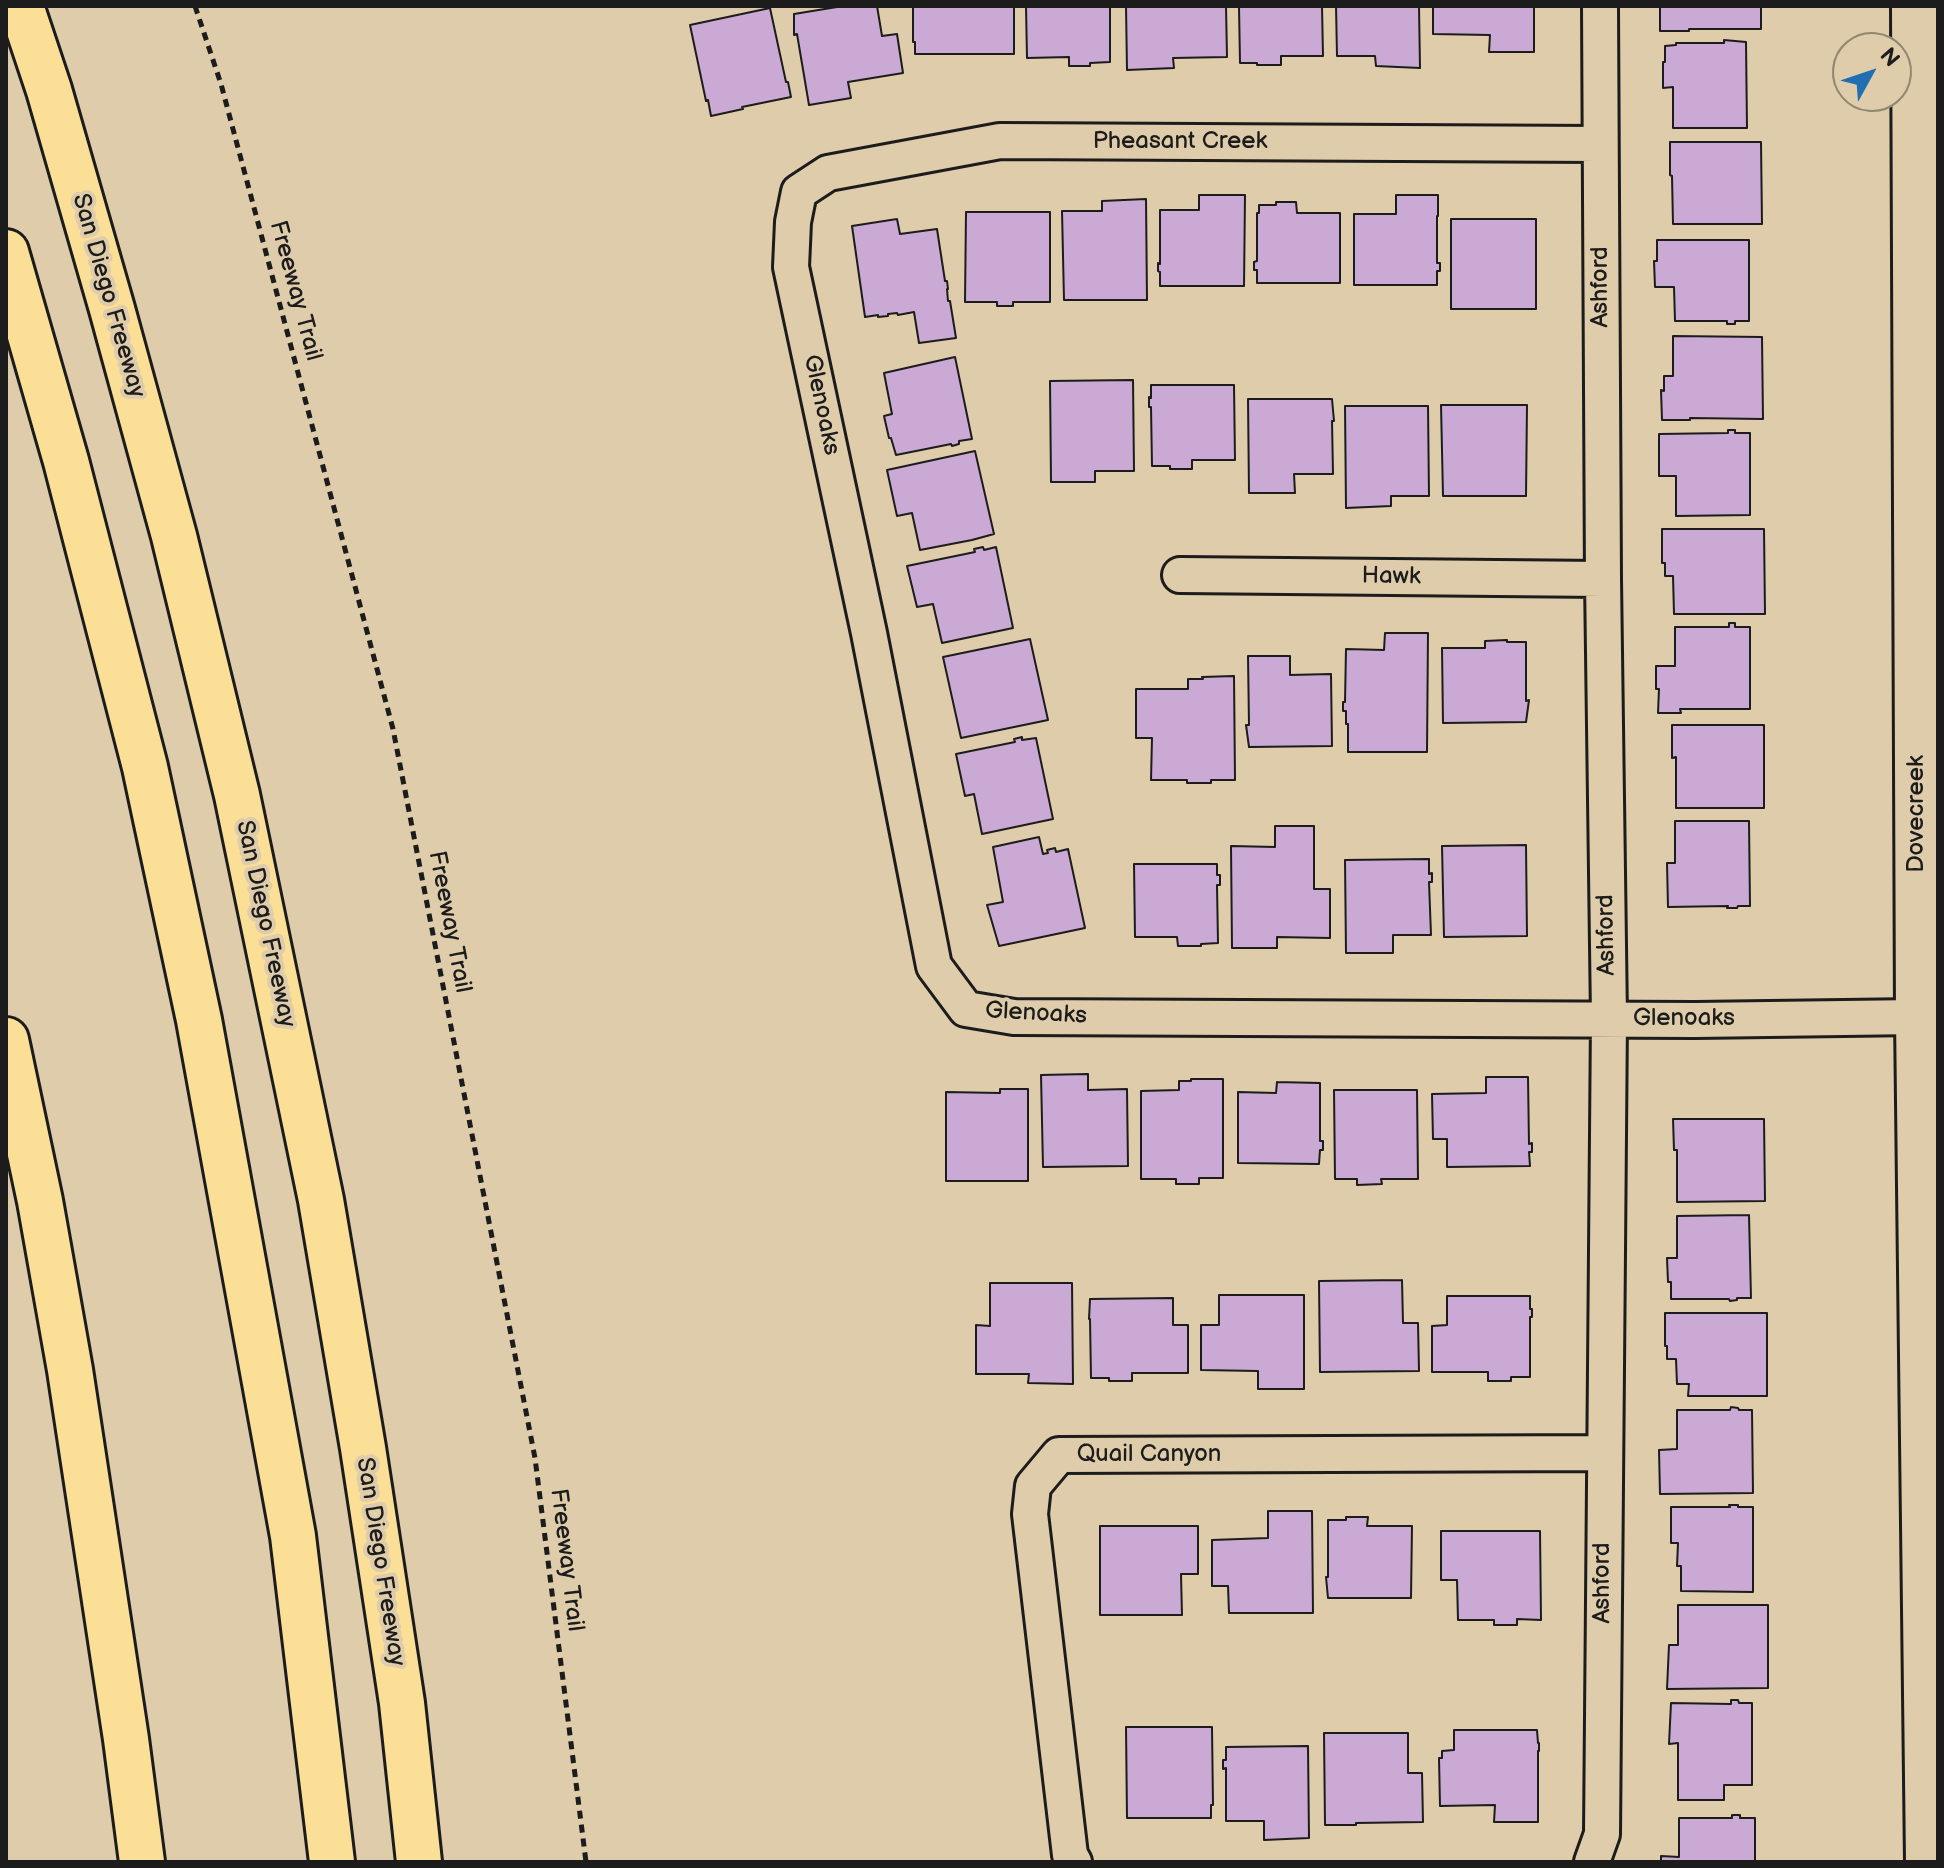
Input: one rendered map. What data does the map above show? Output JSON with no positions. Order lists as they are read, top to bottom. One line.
{"streets":{"highway":["San Diego Freeway"],"street":["Pheasant Creek","Ashford","Glenoaks","Hawk","Dovecreek","Quail Canyon"],"path":["Freeway Trail"]},"crossings":[["Pheasant Creek","Ashford"],["Pheasant Creek","Glenoaks"],["Ashford","Glenoaks"],["Ashford","Hawk"],["Ashford","Quail Canyon"],["Glenoaks","Dovecreek"]],"north":"top right"}
